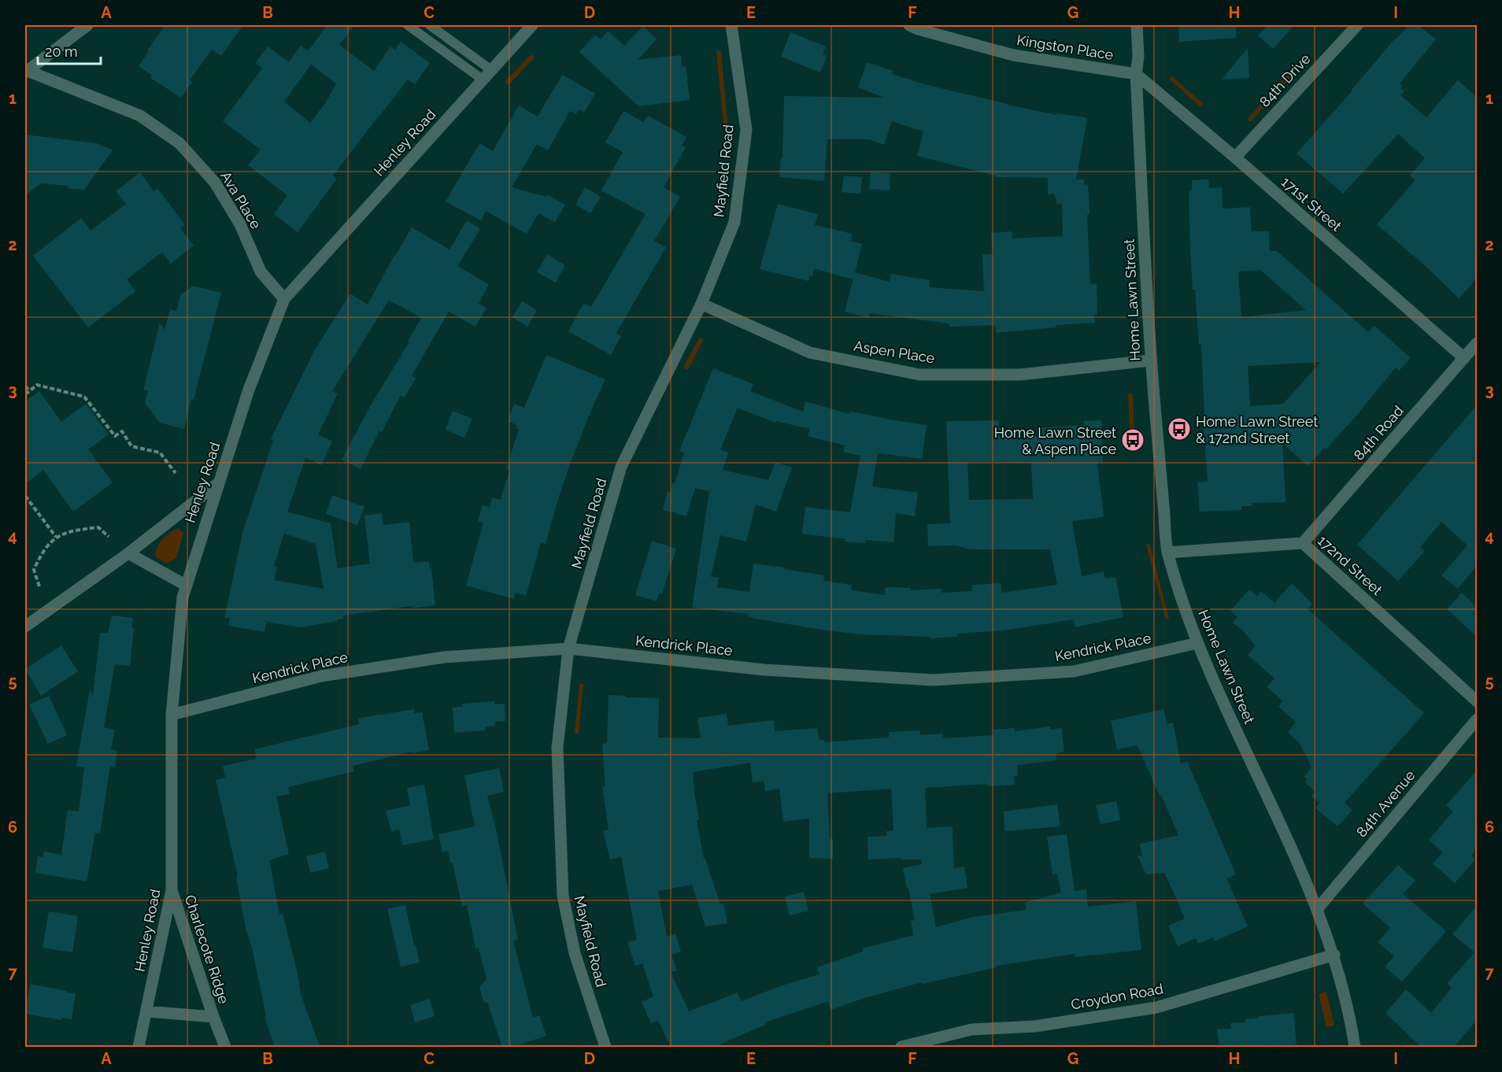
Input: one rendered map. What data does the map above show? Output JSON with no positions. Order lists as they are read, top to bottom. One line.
{"streets":{"street":["Kingston Place","84th Drive","Henley Road","Mayfield Road","Ava Place","171st Street","Home Lawn Street","Aspen Place","84th Road","172nd Street","Kendrick Place","84th Avenue","Charlecote Ridge","Croydon Road"]},"crossings":[["Kingston Place","171st Street"],["Kingston Place","Home Lawn Street"],["84th Drive","171st Street"],["Henley Road","Ava Place"],["Henley Road","Kendrick Place"],["Henley Road","Charlecote Ridge"],["Mayfield Road","Aspen Place"],["Mayfield Road","Kendrick Place"],["171st Street","Home Lawn Street"],["171st Street","84th Road"],["Home Lawn Street","Aspen Place"],["Home Lawn Street","172nd Street"],["Home Lawn Street","Kendrick Place"],["Home Lawn Street","84th Avenue"],["Home Lawn Street","Croydon Road"],["84th Road","172nd Street"]],"places":{"bus stop":["Home Lawn Street & 172nd Street","Home Lawn Street & Aspen Place"]},"scale_bar":"20 m","grid":{"columns":["A","B","C","D","E","F","G","H","I"],"rows":["1","2","3","4","5","6","7"]}}
